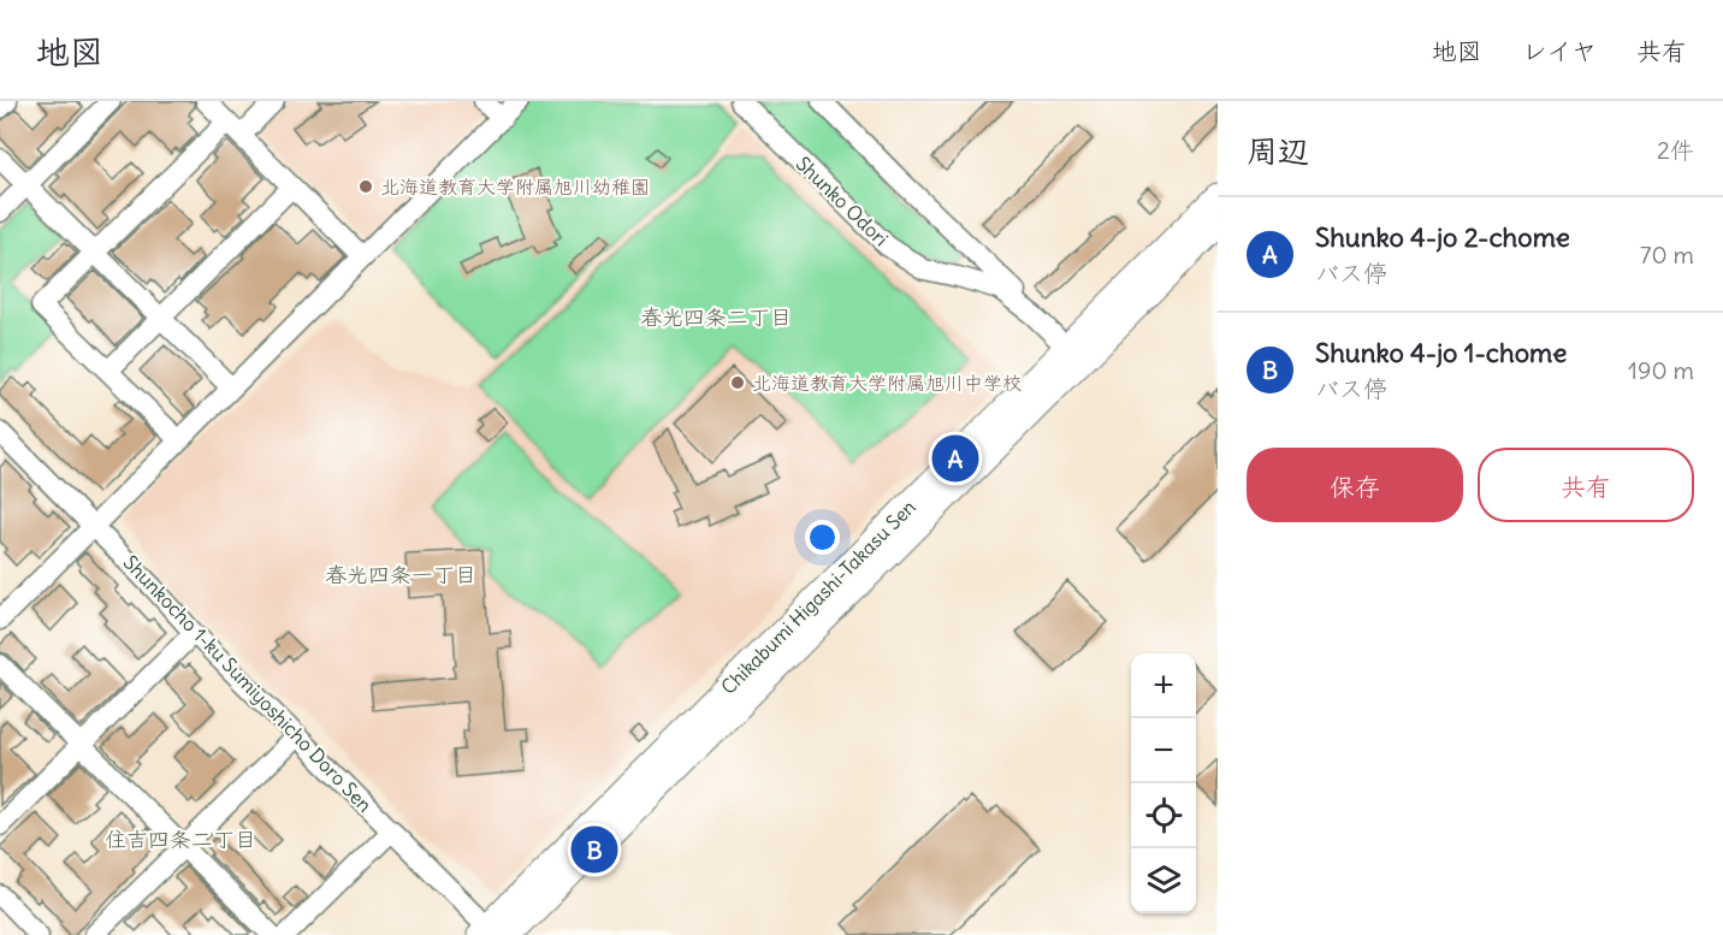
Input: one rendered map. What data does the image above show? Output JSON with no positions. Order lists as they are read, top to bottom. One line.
{"streets":{"main road":["Chikabumi Higashi-Takasu Sen"],"street":["Shunko Odori","Shunkocho 1-ku Sumiyoshicho Doro Sen"]},"crossings":[["Shunko Odori","Chikabumi Higashi-Takasu Sen"],["Chikabumi Higashi-Takasu Sen","Shunkocho 1-ku Sumiyoshicho Doro Sen"]],"districts":["春光四条二丁目","春光四条一丁目","住吉四条二丁目"],"places":["北海道教育大学附属旭川幼稚園","北海道教育大学附属旭川中学校"],"page":{"header":"地図","nav":["地図","レイヤ","共有"],"heading":["周辺","2件"],"list":[{"mark":"A","name":"Shunko 4-jo 2-chome","note":"バス停","value":"70 m"},{"mark":"B","name":"Shunko 4-jo 1-chome","note":"バス停","value":"190 m"}],"buttons":["保存","共有"],"pins":["A","B"],"map_buttons":["+","−"]}}
